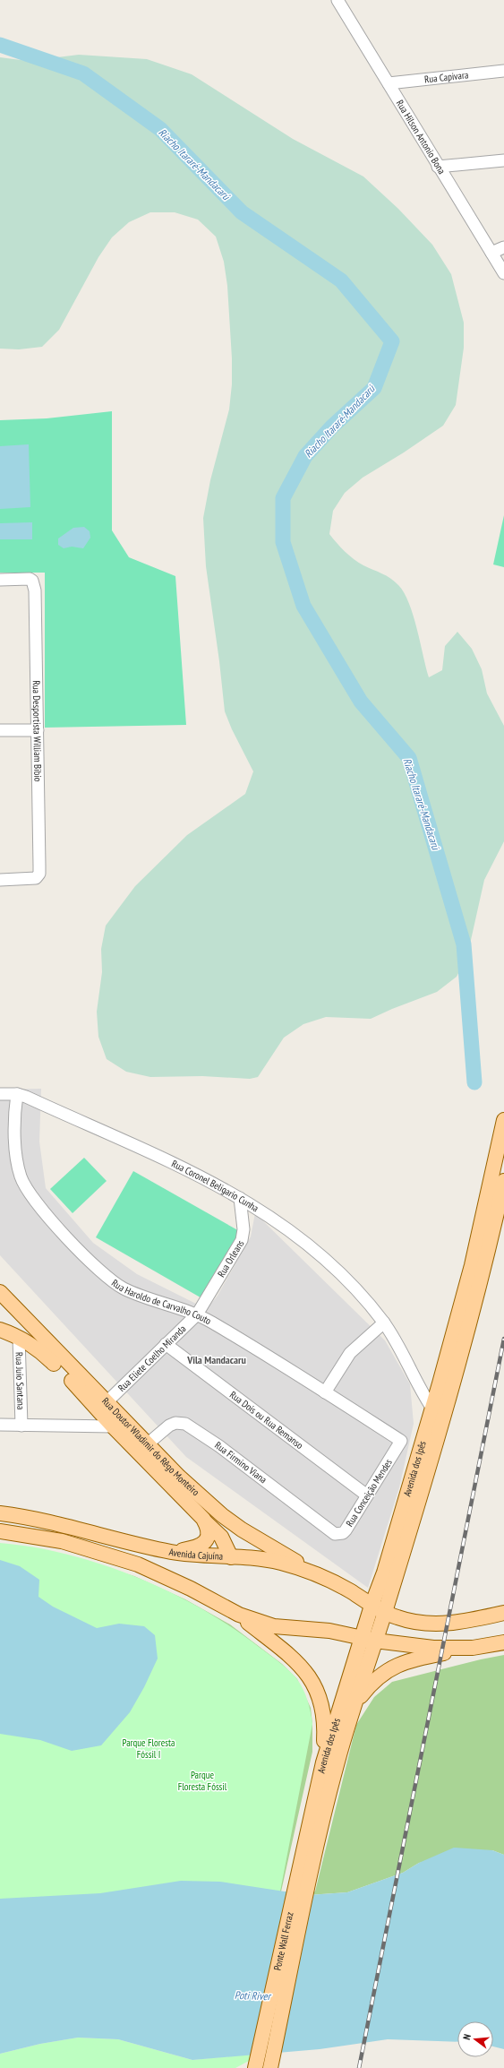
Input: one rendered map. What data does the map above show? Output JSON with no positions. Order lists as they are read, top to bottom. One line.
{"streets":{"main road":["Rua Doutor Wladimir do Rêgo Monteiro","Avenida dos Ipês","Avenida Cajuína","Ponte Wall Ferraz"],"street":["Rua Capivara","Rua Hilson Antonio Bona","Rua Desportista William Bibio","Rua Coronel Beligario Cunha","Rua Orleans","Rua Haroldo de Carvalho Couto","Rua Eliete Coelho Miranda","Rua Juio Santana","Rua Dois ou Rua Remanso","Rua Firmino Viana","Rua Conceição Mendes"]},"crossings":[["Rua Capivara","Rua Hilson Antonio Bona"],["Rua Coronel Beligario Cunha","Rua Orleans"],["Rua Coronel Beligario Cunha","Rua Haroldo de Carvalho Couto"],["Rua Coronel Beligario Cunha","Avenida dos Ipês"],["Rua Orleans","Rua Haroldo de Carvalho Couto"],["Rua Orleans","Rua Eliete Coelho Miranda"],["Rua Haroldo de Carvalho Couto","Rua Eliete Coelho Miranda"],["Rua Haroldo de Carvalho Couto","Rua Conceição Mendes"],["Rua Eliete Coelho Miranda","Rua Dois ou Rua Remanso"],["Rua Eliete Coelho Miranda","Rua Doutor Wladimir do Rêgo Monteiro"],["Rua Dois ou Rua Remanso","Rua Conceição Mendes"],["Rua Doutor Wladimir do Rêgo Monteiro","Rua Firmino Viana"],["Rua Doutor Wladimir do Rêgo Monteiro","Avenida Cajuína"],["Rua Firmino Viana","Rua Conceição Mendes"],["Avenida dos Ipês","Avenida Cajuína"],["Avenida dos Ipês","Ponte Wall Ferraz"]],"districts":["Vila Mandacaru"],"water":["Riacho Itararé-Mandacarú","Poti River"],"parks":["Parque Floresta Fóssil I","Parque Floresta Fóssil"],"north":"left"}
